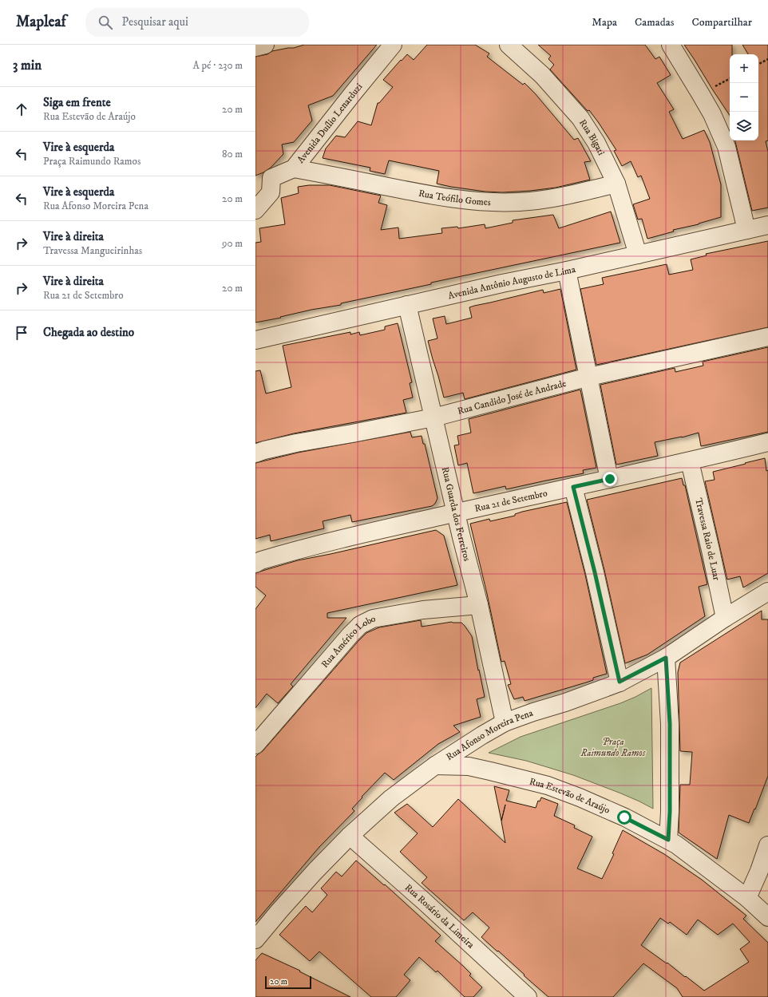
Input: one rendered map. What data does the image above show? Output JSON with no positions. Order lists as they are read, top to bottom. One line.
{"streets":{"street":["Avenida Duílio Lenarduzi","Rua Bigati","Rua Teófilo Gomes","Avenida Antônio Augusto de Lima","Rua Candido José de Andrade","Rua 21 de Setembro","Rua Guarda dos Ferreiros","Travessa Raio de Luar","Rua Américo Lobo","Rua Afonso Moreira Pena","Rua Estevão de Araújo","Rua Rosário da Limeira"]},"crossings":[["Avenida Duílio Lenarduzi","Rua Teófilo Gomes"],["Rua Bigati","Rua Teófilo Gomes"],["Rua Bigati","Avenida Antônio Augusto de Lima"],["Avenida Antônio Augusto de Lima","Rua Guarda dos Ferreiros"],["Rua Candido José de Andrade","Rua Guarda dos Ferreiros"],["Rua 21 de Setembro","Rua Guarda dos Ferreiros"],["Rua 21 de Setembro","Travessa Raio de Luar"],["Rua Guarda dos Ferreiros","Rua Américo Lobo"],["Rua Guarda dos Ferreiros","Rua Afonso Moreira Pena"],["Travessa Raio de Luar","Rua Afonso Moreira Pena"],["Rua Afonso Moreira Pena","Rua Estevão de Araújo"],["Rua Afonso Moreira Pena","Rua Rosário da Limeira"]],"parks":["Praça Raimundo Ramos"],"scale_bar":"20 m","page":{"header":"Mapleaf","search":"Pesquisar aqui","nav":["Mapa","Camadas","Compartilhar"],"heading":["3 min","A pé · 230 m"],"map_buttons":["+","−"],"list":[["Siga em frente","Rua Estevão de Araújo","20 m"],["Vire à esquerda","Praça Raimundo Ramos","80 m"],["Vire à esquerda","Rua Afonso Moreira Pena","20 m"],["Vire à direita","Travessa Mangueirinhas","90 m"],["Vire à direita","Rua 21 de Setembro","20 m"],"Chegada ao destino"],"scale":"20 m"}}
